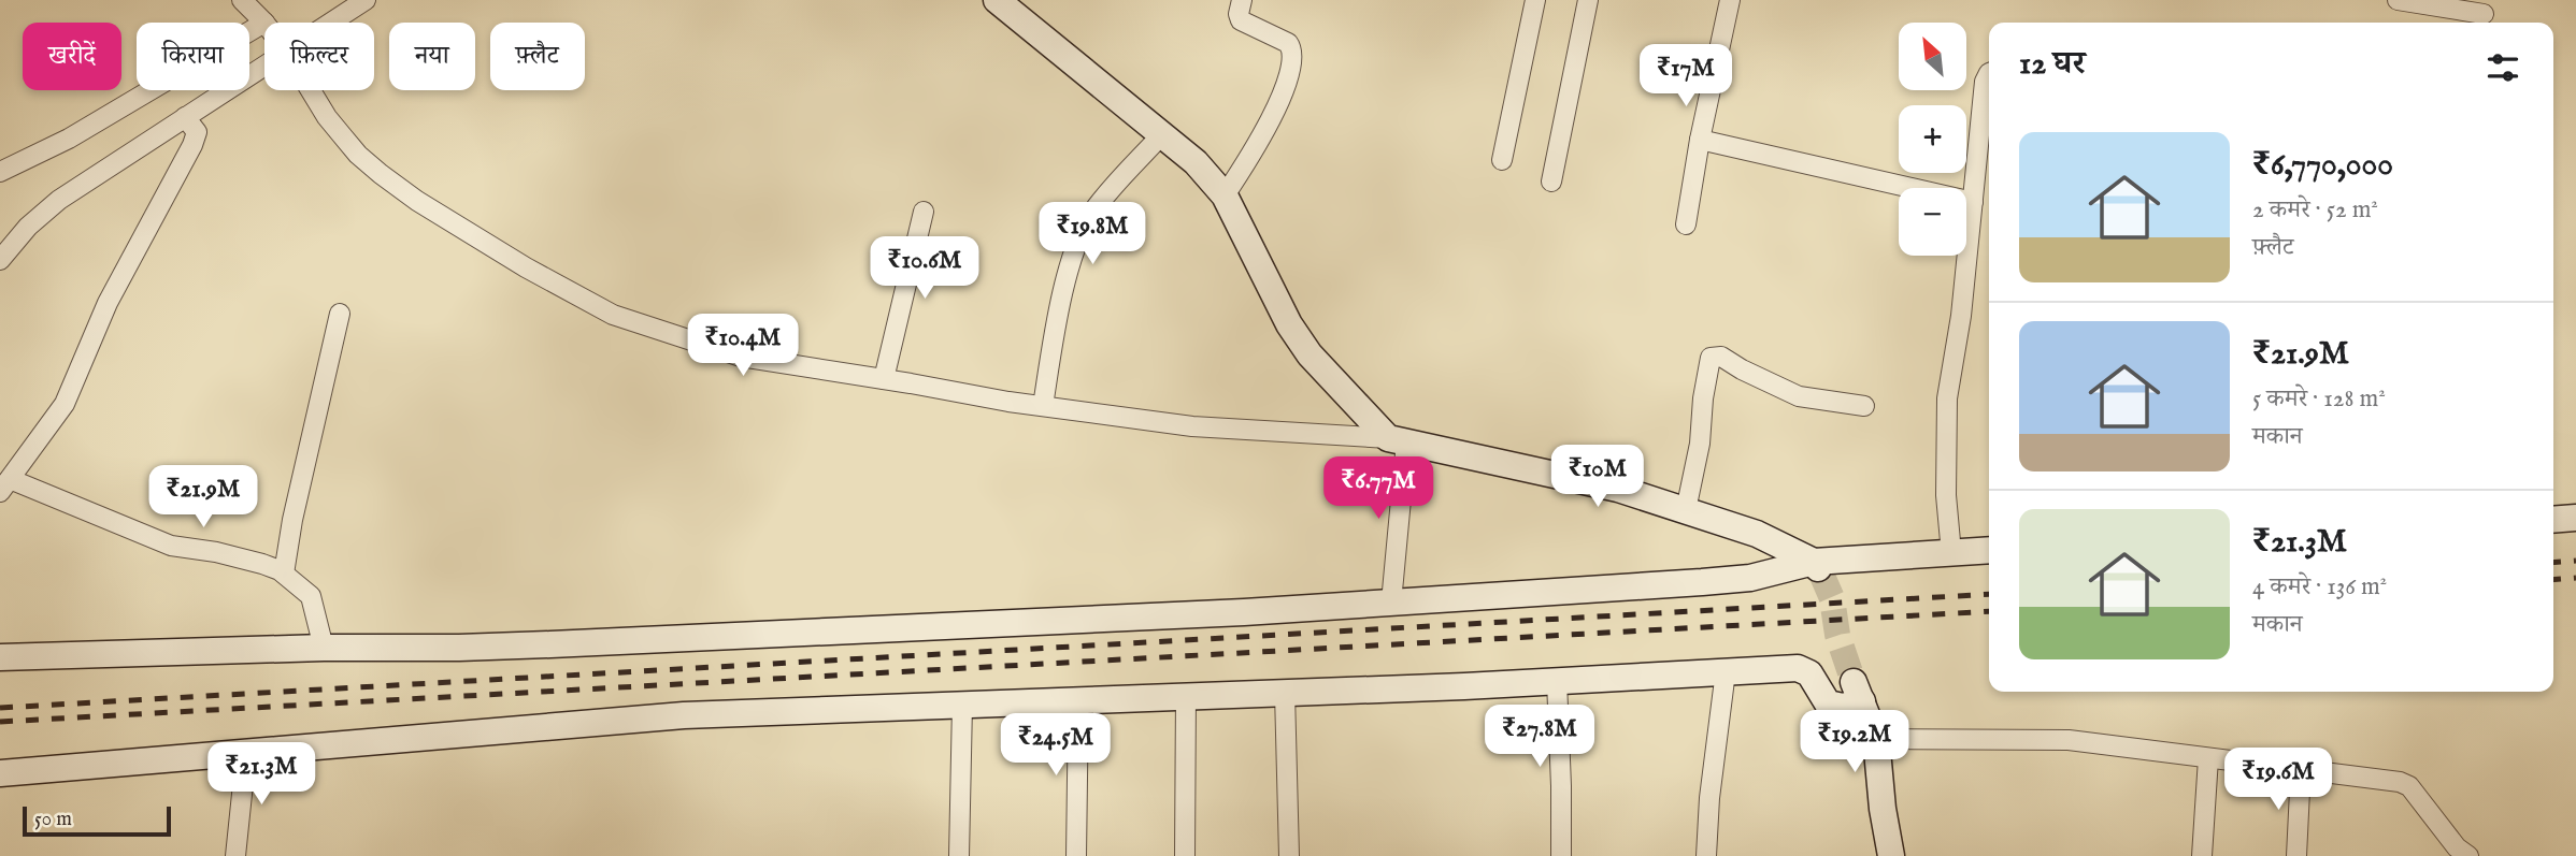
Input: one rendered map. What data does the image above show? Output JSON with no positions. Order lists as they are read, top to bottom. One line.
{"scale_bar":"50 m","north":"top left","page":{"map_buttons":["+","−"],"chip":["खरीदें","किराया","फ़िल्टर","नया","फ़्लैट"],"heading":"12 घर","price":["₹17M","₹19.8M","₹10.6M","₹10.4M","₹10M","₹6.77M","₹21.9M","₹27.8M","₹19.2M","₹24.5M","₹21.3M","₹19.6M"],"list":[{"name":"₹6,770,000","note":"2 कमरे · 52 m² · फ़्लैट"},{"name":"₹21.9M","note":"5 कमरे · 128 m² · मकान"},{"name":"₹21.3M","note":"4 कमरे · 136 m² · मकान"}],"scale":"50 m"}}
